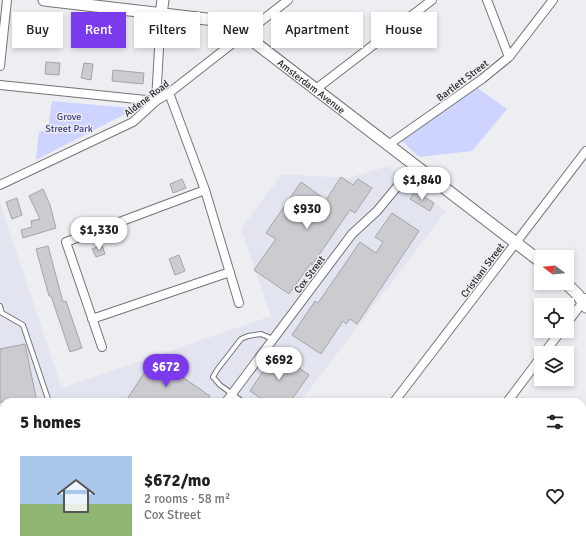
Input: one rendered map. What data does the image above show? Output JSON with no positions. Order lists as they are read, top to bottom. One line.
{"streets":{"main road":["Amsterdam Avenue"],"street":["Bartlett Street","Aldene Road","Cristiani Street","Cox Street"]},"crossings":[["Bartlett Street","Amsterdam Avenue"],["Amsterdam Avenue","Cristiani Street"],["Amsterdam Avenue","Cox Street"]],"parks":["Grove Street Park"],"north":"left","page":{"chip":["Buy","Rent","Filters","New","Apartment","House"],"price":["$1,840","$930","$1,330","$692","$672"],"heading":"5 homes","list":[{"name":"$672/mo","note":"2 rooms · 58 m² · Cox Street"}]}}
